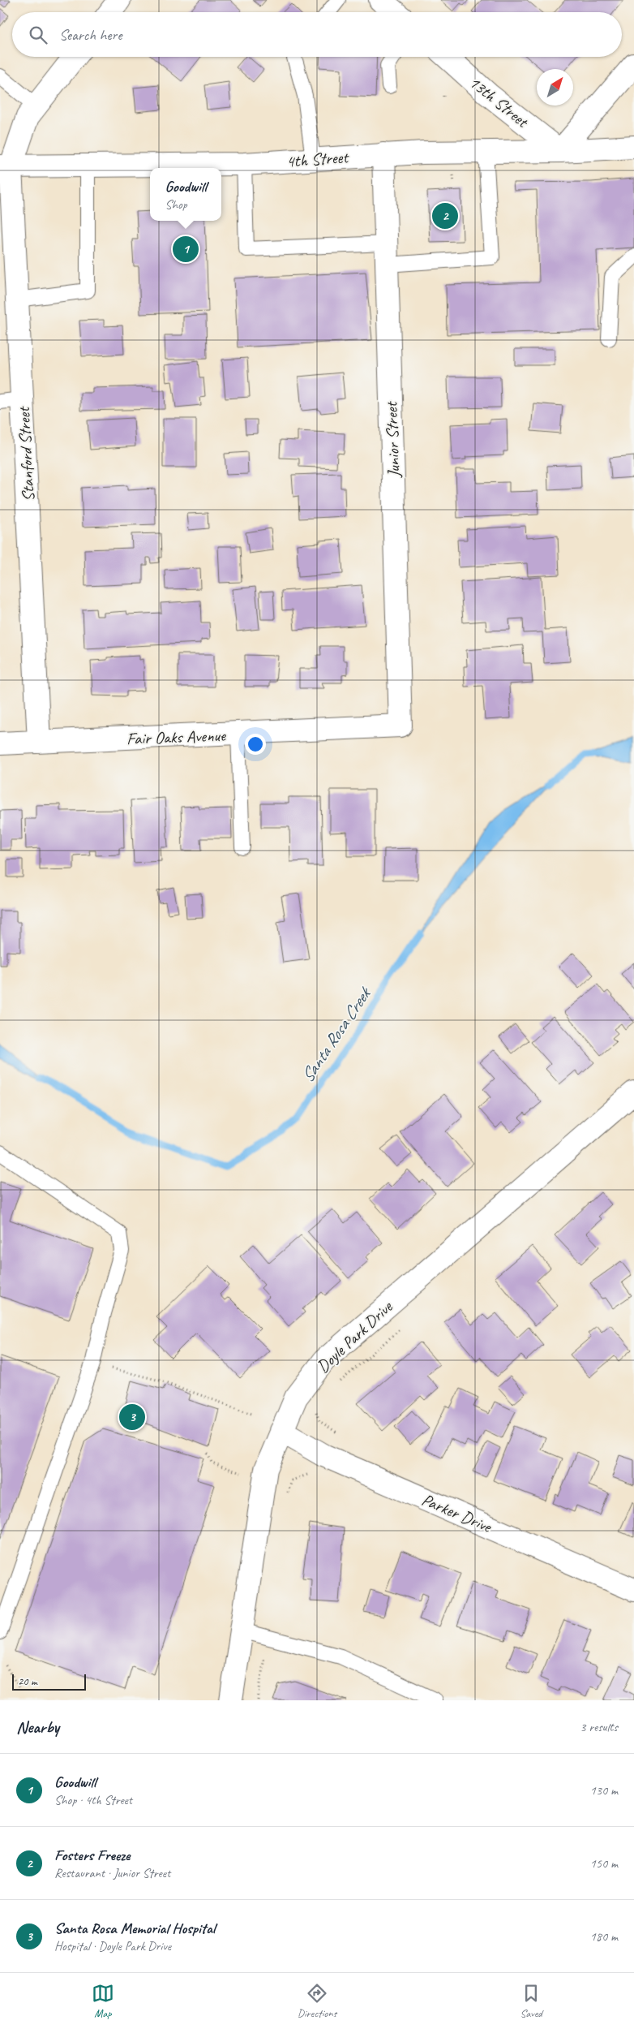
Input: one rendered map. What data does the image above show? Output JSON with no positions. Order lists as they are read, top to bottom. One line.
{"streets":{"street":["13th Street","4th Street","Junior Street","Stanford Street","Fair Oaks Avenue","Doyle Park Drive","Parker Drive"]},"crossings":[["13th Street","4th Street"],["4th Street","Junior Street"],["4th Street","Stanford Street"],["Junior Street","Fair Oaks Avenue"],["Stanford Street","Fair Oaks Avenue"],["Doyle Park Drive","Parker Drive"]],"water":["Santa Rosa Creek"],"scale_bar":"20 m","north":"top right","page":{"search":"Search here","popup":["Goodwill","Shop"],"pins":["2","1","3"],"scale":"20 m","heading":["Nearby","3 results"],"list":[{"mark":"1","name":"Goodwill","note":"Shop · 4th Street","value":"130 m"},{"mark":"2","name":"Fosters Freeze","note":"Restaurant · Junior Street","value":"150 m"},{"mark":"3","name":"Santa Rosa Memorial Hospital","note":"Hospital · Doyle Park Drive","value":"180 m"}],"nav":["Map","Directions","Saved"]}}
